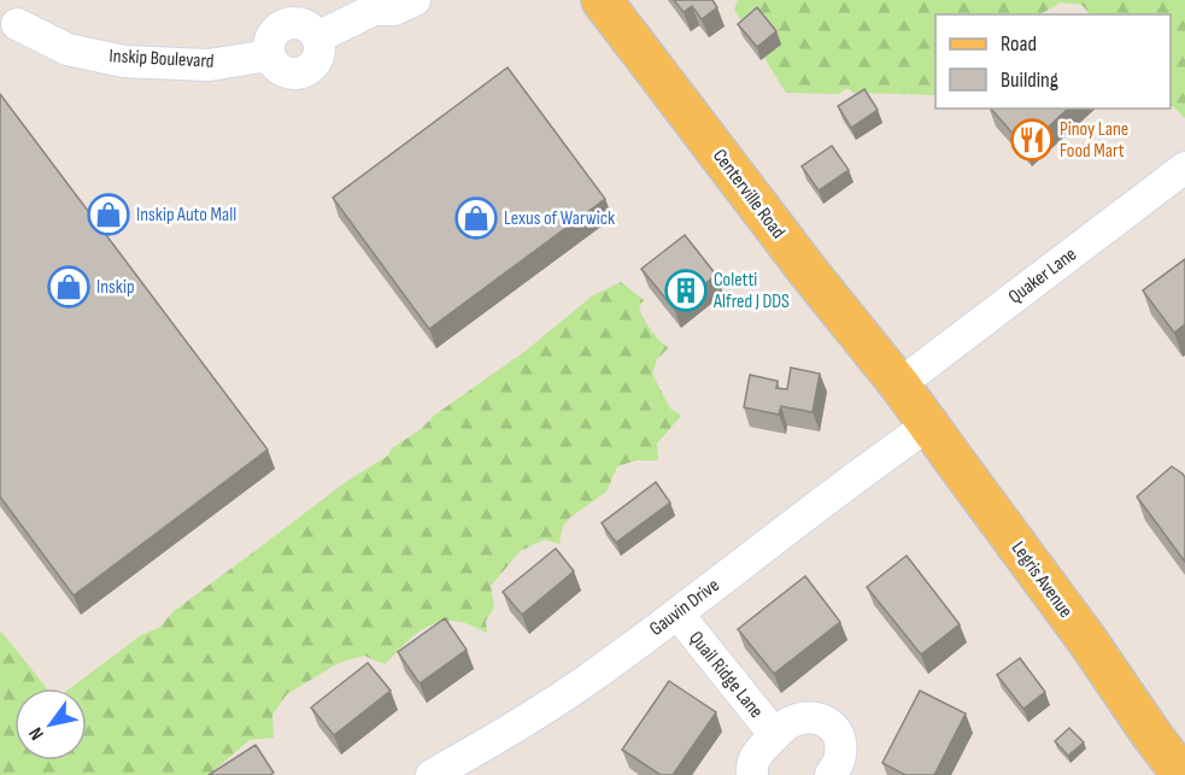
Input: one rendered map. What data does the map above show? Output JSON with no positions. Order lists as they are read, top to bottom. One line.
{"streets":{"main road":["Centerville Road","Legris Avenue"],"street":["Inskip Boulevard","Quaker Lane","Gauvin Drive","Quail Ridge Lane"]},"crossings":[["Centerville Road","Quaker Lane"],["Centerville Road","Legris Avenue"],["Quaker Lane","Legris Avenue"],["Legris Avenue","Gauvin Drive"],["Gauvin Drive","Quail Ridge Lane"]],"places":{"restaurant":["Pinoy Lane Food Mart"],"shop":["Inskip Auto Mall","Lexus of Warwick","Inskip"],"building":["Coletti Alfred J DDS"]},"legend":["Road","Building"],"north":"bottom left"}
